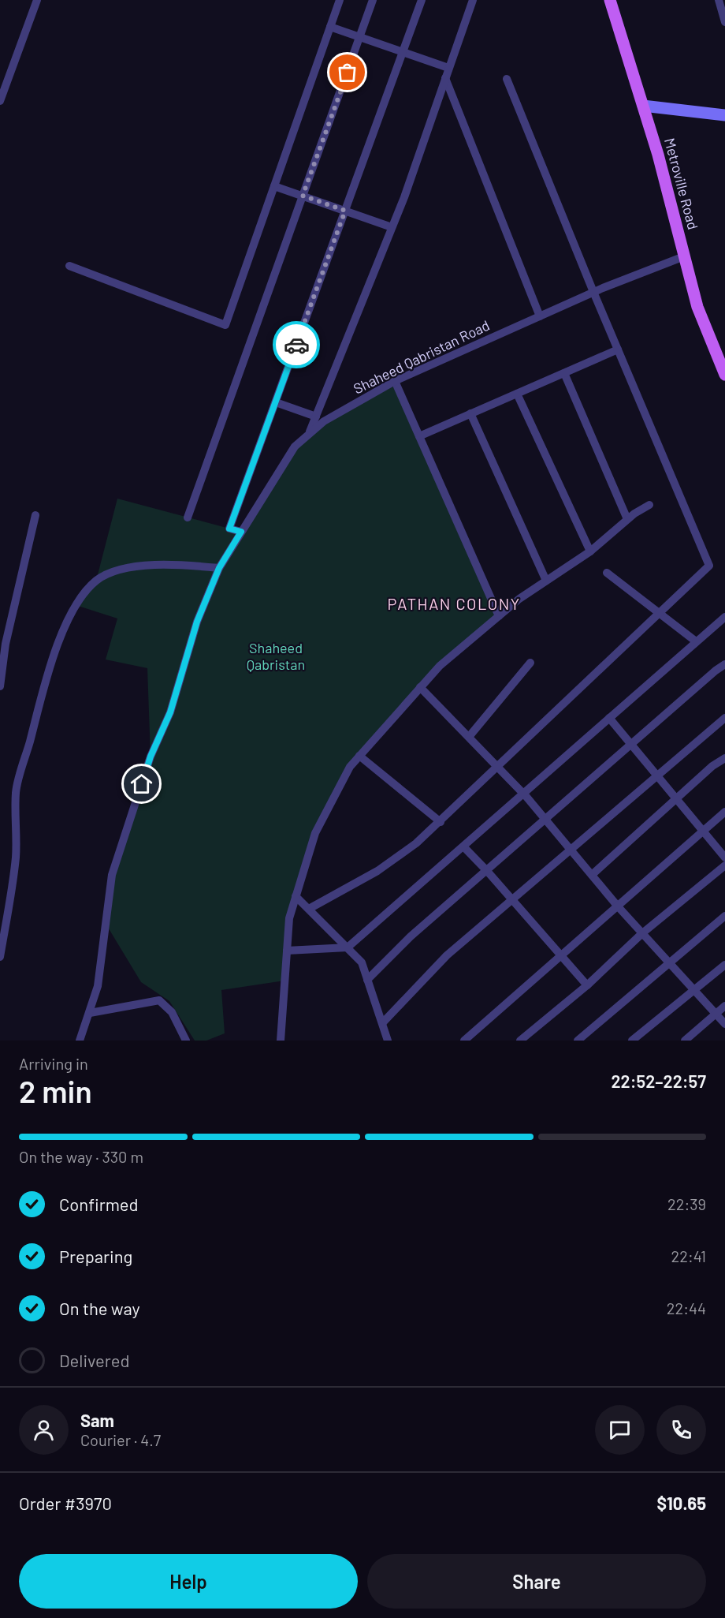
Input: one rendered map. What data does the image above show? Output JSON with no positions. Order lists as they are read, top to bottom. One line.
{"streets":{"main road":["Metroville Road"],"street":["Shaheed Qabristan Road"]},"crossings":[["Metroville Road","Shaheed Qabristan Road"]],"districts":["PATHAN COLONY"],"parks":["Shaheed Qabristan"],"page":{"heading":["2 min","Arriving in","22:52–22:57"],"panel":["Sam","Courier · 4.7","Order #3970","$10.65"],"bar":"On the way · 330 m","list":[["Confirmed","22:39"],["Preparing","22:41"],["On the way","22:44"],"Delivered"],"buttons":["Help","Share"]}}
